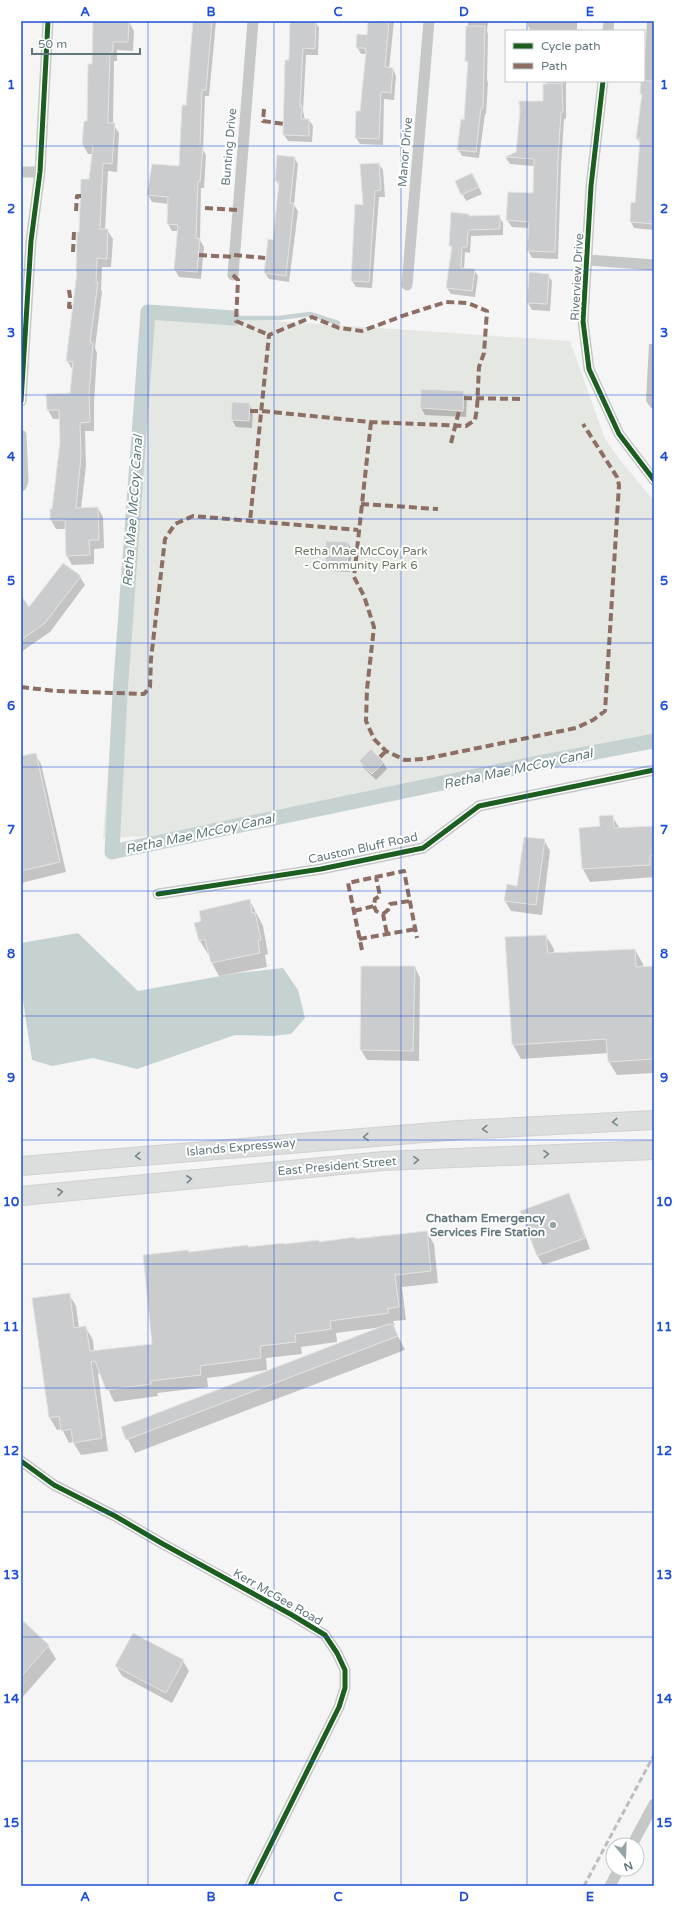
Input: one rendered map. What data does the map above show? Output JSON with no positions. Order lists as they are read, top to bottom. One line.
{"streets":{"main road":["Islands Expressway","East President Street"],"street":["Bunting Drive","Manor Drive","Riverview Drive","Causton Bluff Road","Kerr McGee Road"]},"one_way":["Islands Expressway","East President Street"],"water":["Retha Mae McCoy Canal"],"parks":["Retha Mae McCoy Park - Community Park 6"],"places":["Chatham Emergency Services Fire Station"],"legend":["Cycle path","Path"],"scale_bar":"50 m","north":"bottom","grid":{"columns":["A","B","C","D","E"],"rows":["1","2","3","4","5","6","7","8","9","10","11","12","13","14","15"]}}
